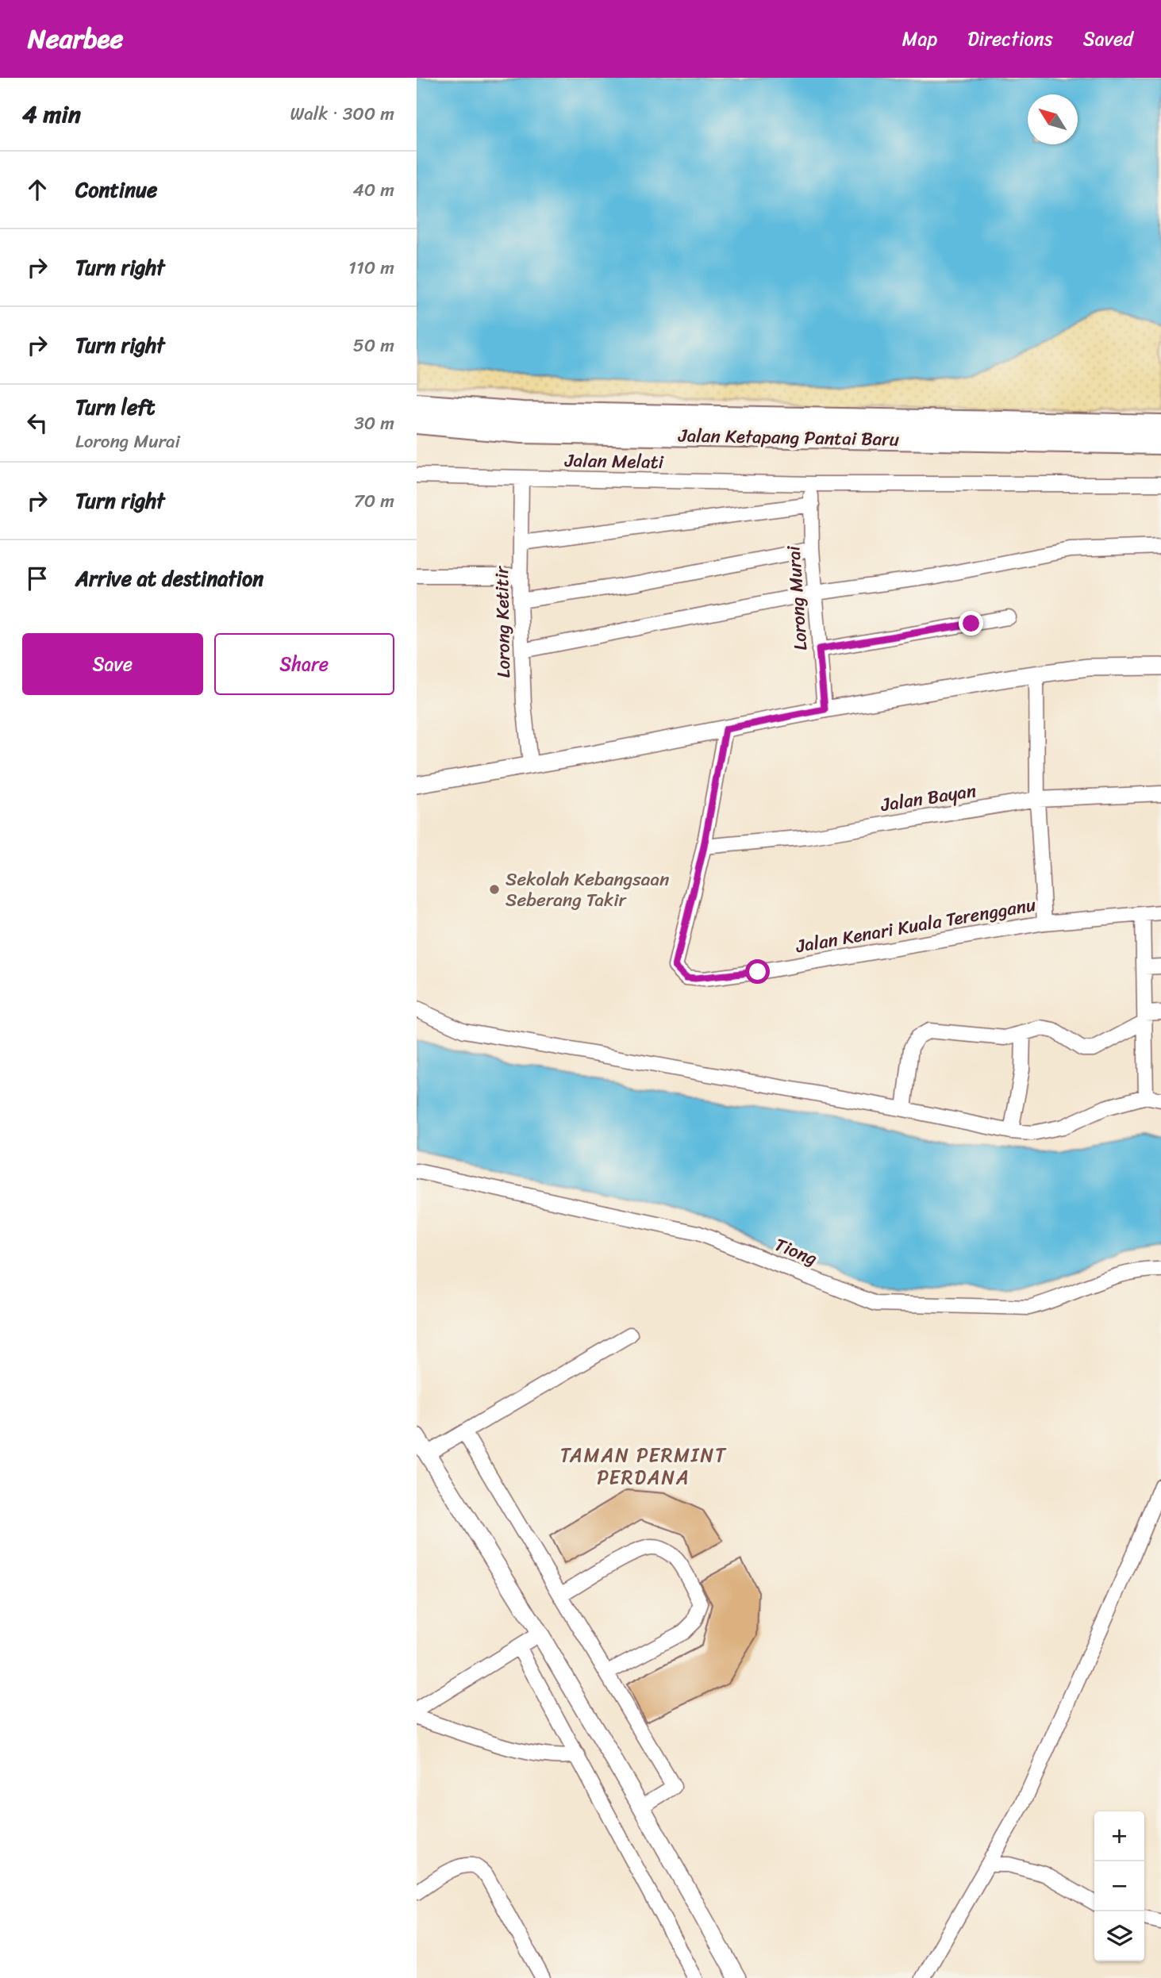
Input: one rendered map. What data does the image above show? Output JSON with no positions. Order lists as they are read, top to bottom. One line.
{"streets":{"main road":["Jalan Ketapang Pantai Baru"],"street":["Jalan Melati","Lorong Murai","Lorong Ketitir","Jalan Bayan","Jalan Kenari Kuala Terengganu","Tiong"]},"crossings":[["Jalan Melati","Lorong Murai"],["Jalan Melati","Lorong Ketitir"],["Jalan Bayan","Jalan Kenari Kuala Terengganu"]],"districts":["TAMAN PERMINT PERDANA"],"places":["Sekolah Kebangsaan Seberang Takir"],"north":"top left","page":{"header":"Nearbee","nav":["Map","Directions","Saved"],"heading":["4 min","Walk · 300 m"],"list":[["Continue","40 m"],["Turn right","110 m"],["Turn right","50 m"],["Turn left","Lorong Murai","30 m"],["Turn right","70 m"],"Arrive at destination"],"buttons":["Save","Share"],"map_buttons":["+","−"]}}
